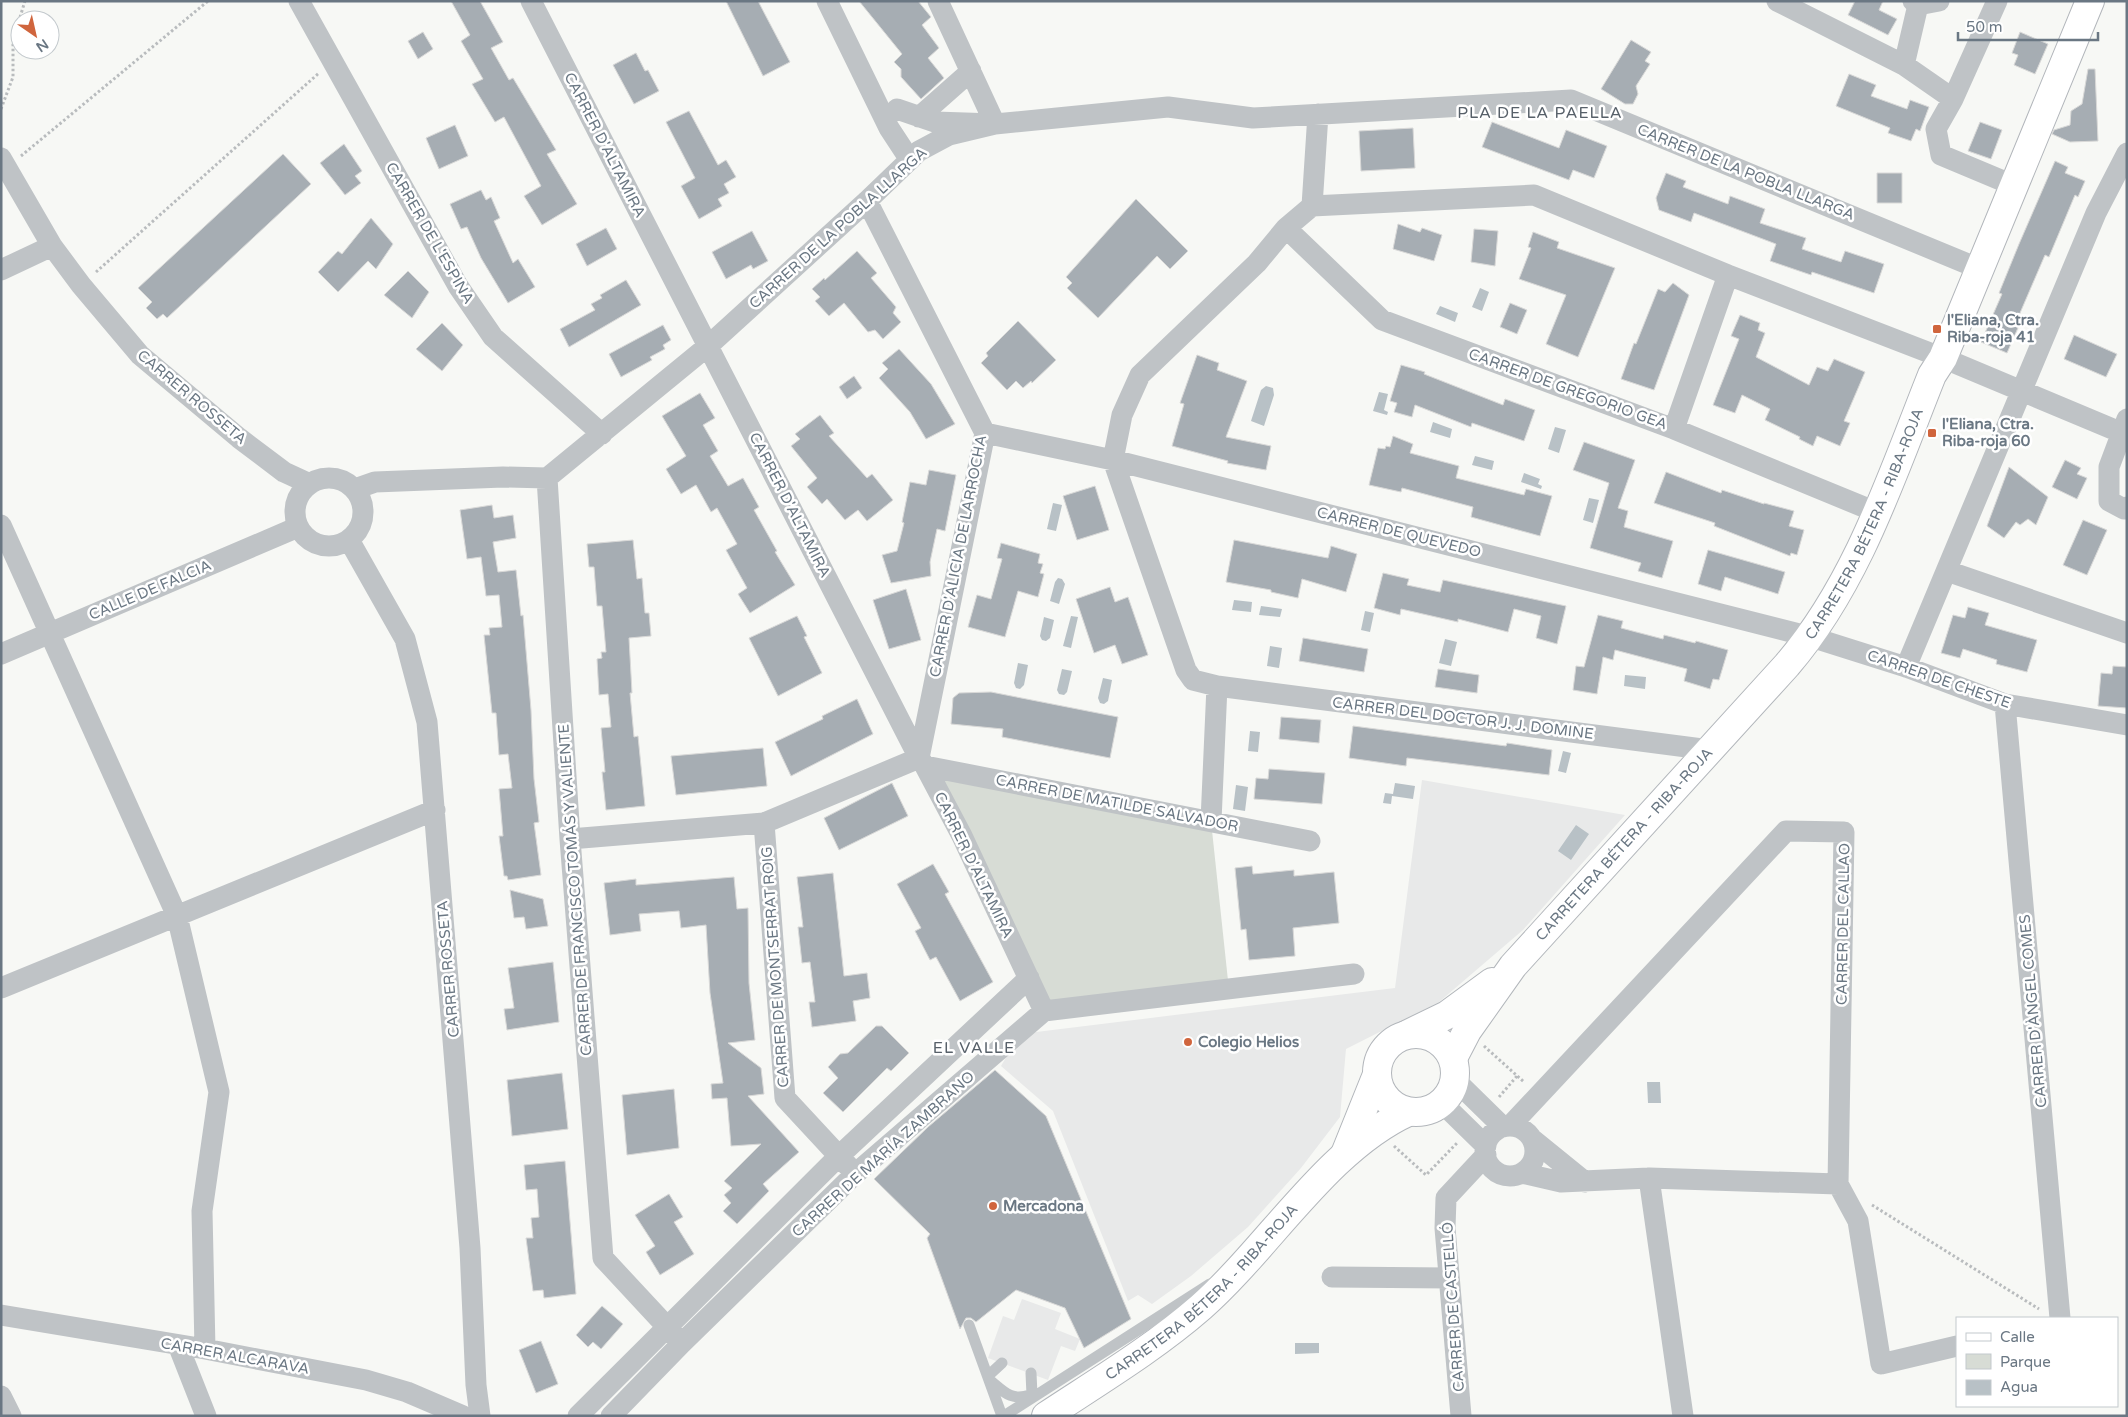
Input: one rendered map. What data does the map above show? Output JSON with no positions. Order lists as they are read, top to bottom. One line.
{"streets":{"main road":["CARRETERA BÉTERA - RIBA-ROJA"],"street":["CARRER D'ALTAMIRA","CARRER DE LA POBLA LLARGA","CARRER DE L'ESPINA","CARRER DE GREGORIO GEA","CARRER ROSSETA","CARRER DE QUEVEDO","CARRER D'ALICIA DE LARROCHA","CALLE DE FALCIA","CARRER DE CHESTE","CARRER DEL DOCTOR J. J. DOMINE","CARRER DE MATILDE SALVADOR","CARRER DE FRANCISCO TOMÁS Y VALIENTE","CARRER DEL CALLAO","CARRER DE MONTSERRAT ROIG","CARRER D'ÀNGEL COMES","CARRER DE MARÍA ZAMBRANO","CARRER DE CASTELLÓ","CARRER ALCARAVA"]},"crossings":[["CARRER D'ALTAMIRA","CARRER DE LA POBLA LLARGA"],["CARRER D'ALTAMIRA","CARRER D'ALICIA DE LARROCHA"],["CARRER D'ALTAMIRA","CARRER DE MATILDE SALVADOR"],["CARRER D'ALTAMIRA","CARRER DE MARÍA ZAMBRANO"],["CARRER DE LA POBLA LLARGA","CARRER DE L'ESPINA"],["CARRER DE LA POBLA LLARGA","CARRETERA BÉTERA - RIBA-ROJA"],["CARRER DE LA POBLA LLARGA","CARRER D'ALICIA DE LARROCHA"],["CARRER DE GREGORIO GEA","CARRETERA BÉTERA - RIBA-ROJA"],["CARRER ROSSETA","CALLE DE FALCIA"],["CARRETERA BÉTERA - RIBA-ROJA","CARRER DE QUEVEDO"],["CARRETERA BÉTERA - RIBA-ROJA","CARRER DE CHESTE"],["CARRETERA BÉTERA - RIBA-ROJA","CARRER DEL DOCTOR J. J. DOMINE"],["CARRER DE QUEVEDO","CARRER D'ALICIA DE LARROCHA"],["CARRER DE QUEVEDO","CARRER DE CHESTE"],["CARRER DE QUEVEDO","CARRER DEL DOCTOR J. J. DOMINE"],["CARRER D'ALICIA DE LARROCHA","CARRER DE MATILDE SALVADOR"],["CARRER DE CHESTE","CARRER D'ÀNGEL COMES"],["CARRER DE FRANCISCO TOMÁS Y VALIENTE","CARRER DE MARÍA ZAMBRANO"],["CARRER DE MONTSERRAT ROIG","CARRER DE MARÍA ZAMBRANO"]],"districts":["PLA DE LA PAELLA","EL VALLE"],"places":{"transit":["l'Eliana, Ctra. Riba-roja 41","l'Eliana, Ctra. Riba-roja 60"],"other":["Colegio Helios","Mercadona"]},"legend":["Calle","Parque","Agua"],"scale_bar":"50 m","north":"bottom right"}
